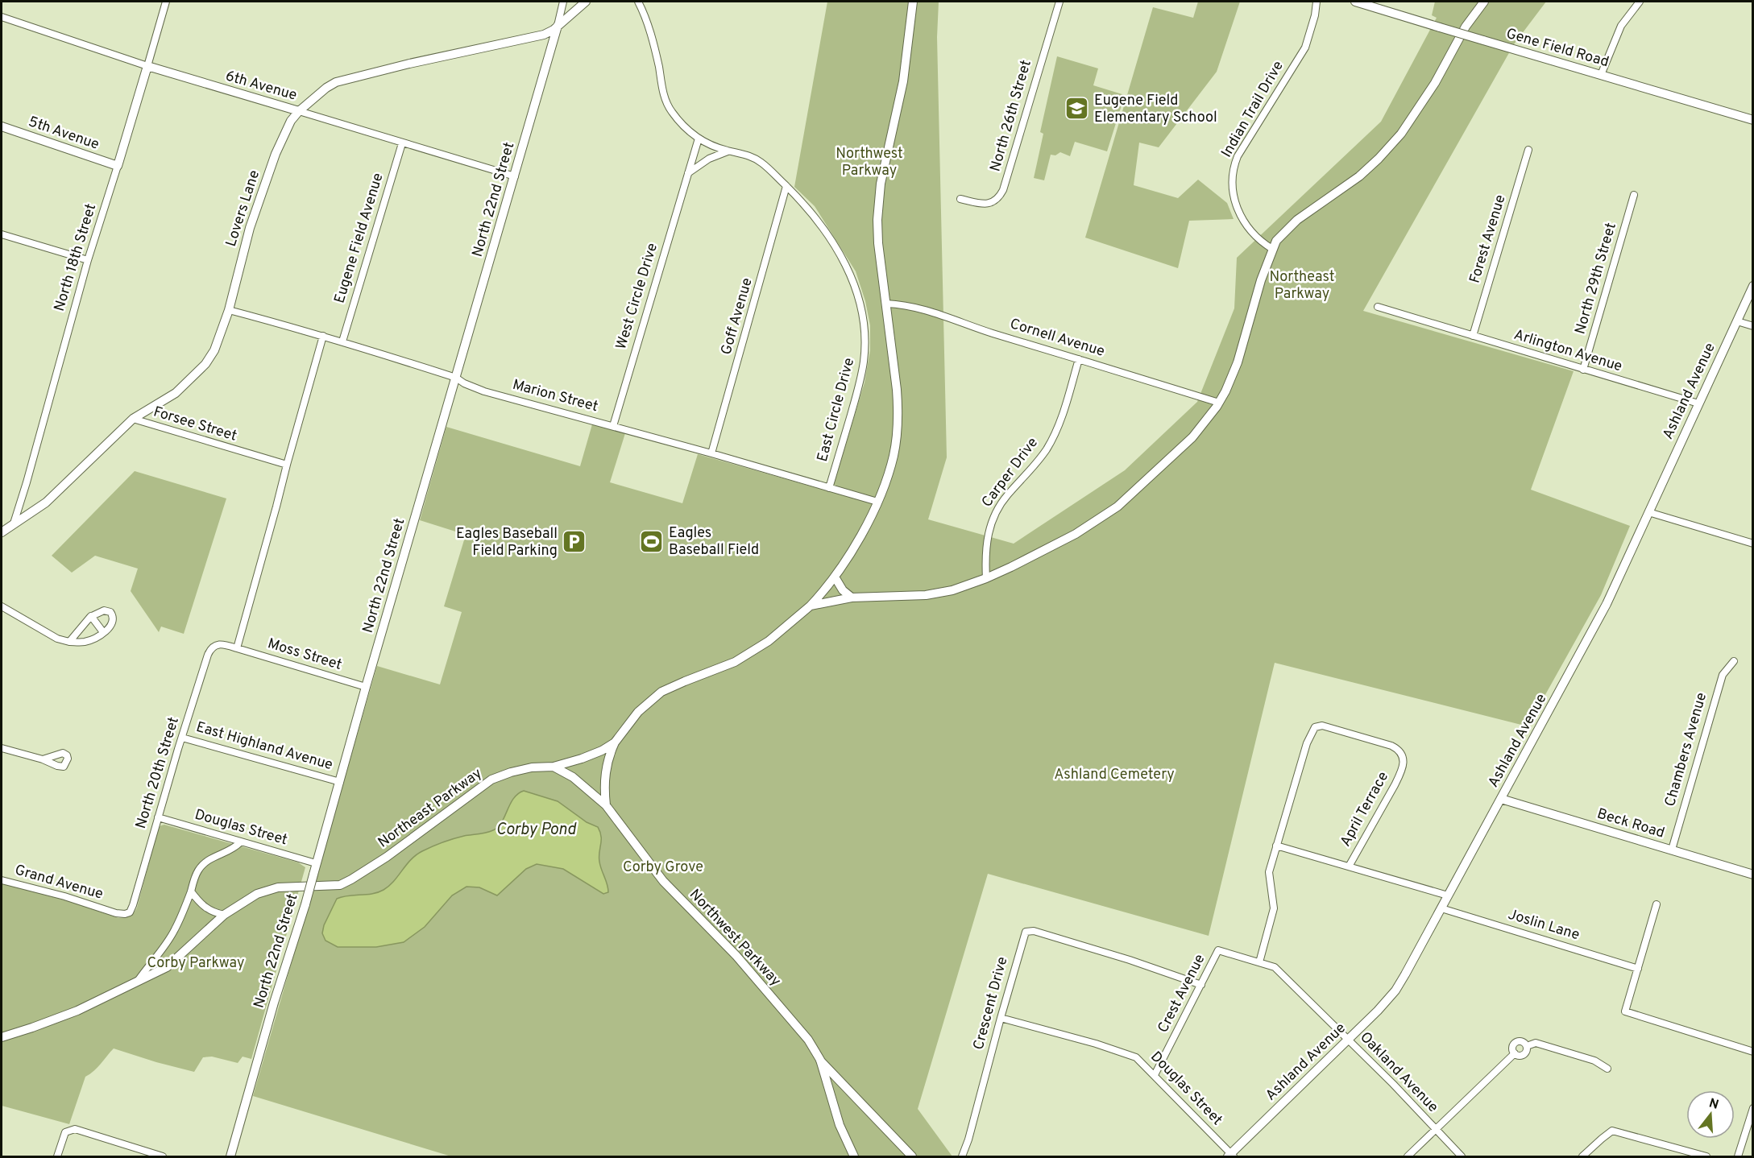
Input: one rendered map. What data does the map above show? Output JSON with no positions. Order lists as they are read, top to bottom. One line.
{"streets":{"street":["Gene Field Road","6th Avenue","Indian Trail Drive","North 26th Street","5th Avenue","North 22nd Street","Lovers Lane","Eugene Field Avenue","Forest Avenue","North 18th Street","North 29th Street","West Circle Drive","Goff Avenue","Cornell Avenue","Arlington Avenue","Ashland Avenue","Marion Street","East Circle Drive","Forsee Street","Carper Drive","Moss Street","East Highland Avenue","Chambers Avenue","North 20th Street","Northeast Parkway","April Terrace","Beck Road","Douglas Street","Grand Avenue","Joslin Lane","Northwest Parkway","Crest Avenue","Crescent Drive","Oakland Avenue"]},"crossings":[["6th Avenue","North 22nd Street"],["6th Avenue","Lovers Lane"],["6th Avenue","Eugene Field Avenue"],["6th Avenue","North 18th Street"],["Indian Trail Drive","Northeast Parkway"],["5th Avenue","North 18th Street"],["North 22nd Street","Lovers Lane"],["North 22nd Street","Marion Street"],["North 22nd Street","Moss Street"],["North 22nd Street","East Highland Avenue"],["North 22nd Street","Douglas Street"],["Lovers Lane","North 18th Street"],["Lovers Lane","Marion Street"],["Lovers Lane","Forsee Street"],["Eugene Field Avenue","Marion Street"],["Forest Avenue","Arlington Avenue"],["North 29th Street","Arlington Avenue"],["West Circle Drive","Marion Street"],["West Circle Drive","East Circle Drive"],["Goff Avenue","Marion Street"],["Goff Avenue","East Circle Drive"],["Cornell Avenue","Carper Drive"],["Cornell Avenue","Northeast Parkway"],["Arlington Avenue","Ashland Avenue"],["Ashland Avenue","Beck Road"],["Ashland Avenue","Douglas Street"],["Ashland Avenue","Joslin Lane"],["Ashland Avenue","Oakland Avenue"],["Marion Street","East Circle Drive"],["Carper Drive","Northeast Parkway"],["Moss Street","North 20th Street"],["East Highland Avenue","North 20th Street"],["Chambers Avenue","Beck Road"],["North 20th Street","Douglas Street"],["North 20th Street","Grand Avenue"],["Northeast Parkway","Northwest Parkway"],["Douglas Street","Crest Avenue"],["Douglas Street","Crescent Drive"],["Crest Avenue","Crescent Drive"],["Crest Avenue","Oakland Avenue"]],"water":["Corby Pond"],"parks":["Northwest Parkway","Northeast Parkway","Ashland Cemetery","Corby Grove","Corby Parkway"],"places":{"school or university":["Eugene Field Elementary School"],"sports":["Eagles Baseball Field"],"parking":["Eagles Baseball Field Parking"]},"north":"top"}
